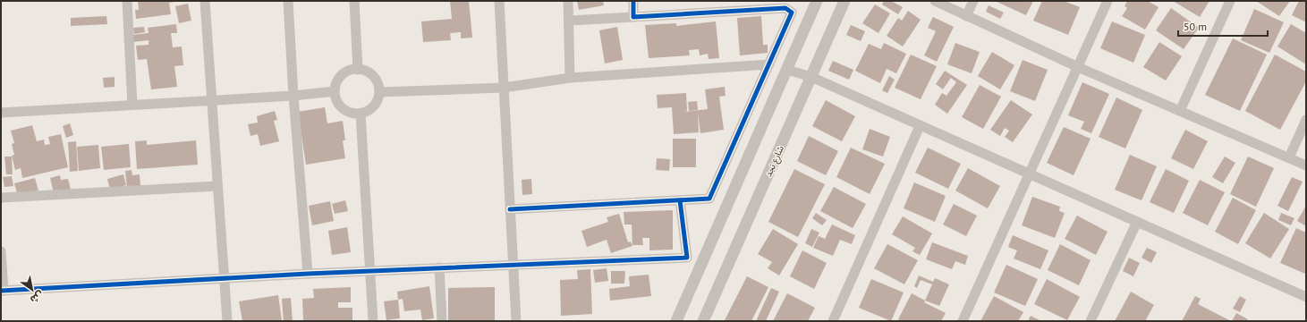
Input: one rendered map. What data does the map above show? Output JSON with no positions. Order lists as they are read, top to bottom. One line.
{"streets":{"street":["شارع نجد"]},"scale_bar":"50 m","north":"bottom right"}
